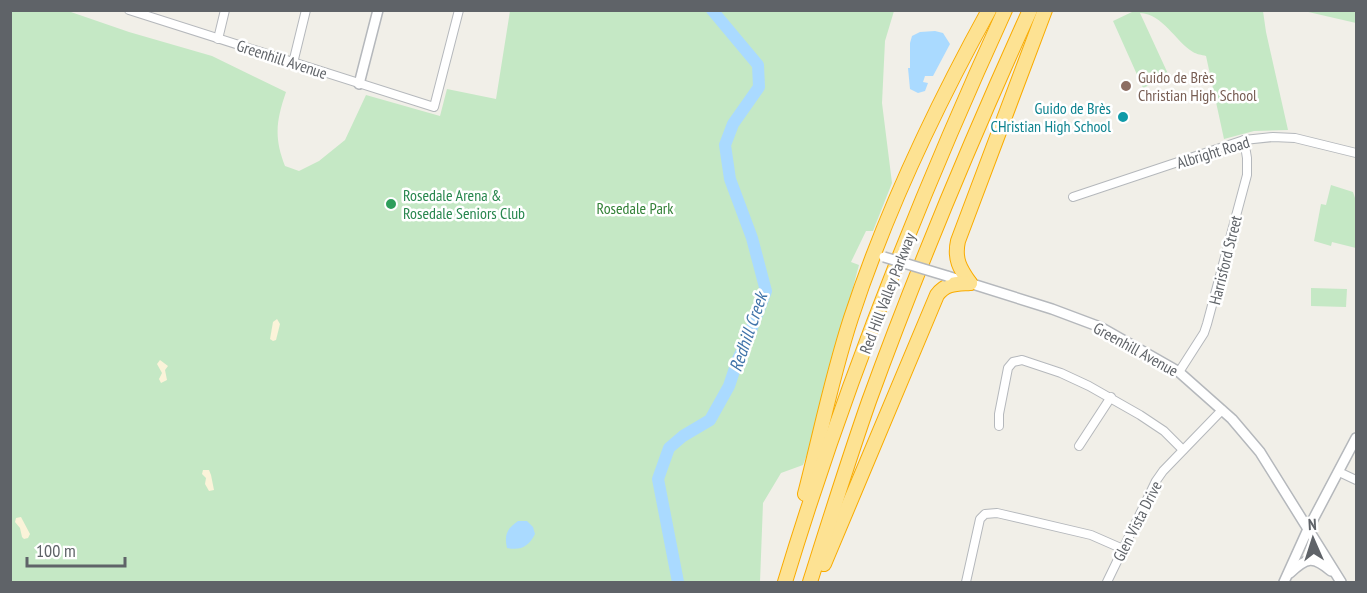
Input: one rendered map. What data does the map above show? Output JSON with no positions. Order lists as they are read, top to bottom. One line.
{"streets":{"highway":["Red Hill Valley Parkway"],"street":["Greenhill Avenue","Albright Road","Harrisford Street","Glen Vista Drive"]},"crossings":[["Greenhill Avenue","Harrisford Street"],["Greenhill Avenue","Glen Vista Drive"],["Albright Road","Harrisford Street"]],"water":["Redhill Creek"],"parks":["Rosedale Park"],"places":["Guido de Brès Christian High School","Guido de Brès CHristian High School","Rosedale Arena & Rosedale Seniors Club"],"scale_bar":"100 m","north":"top"}
